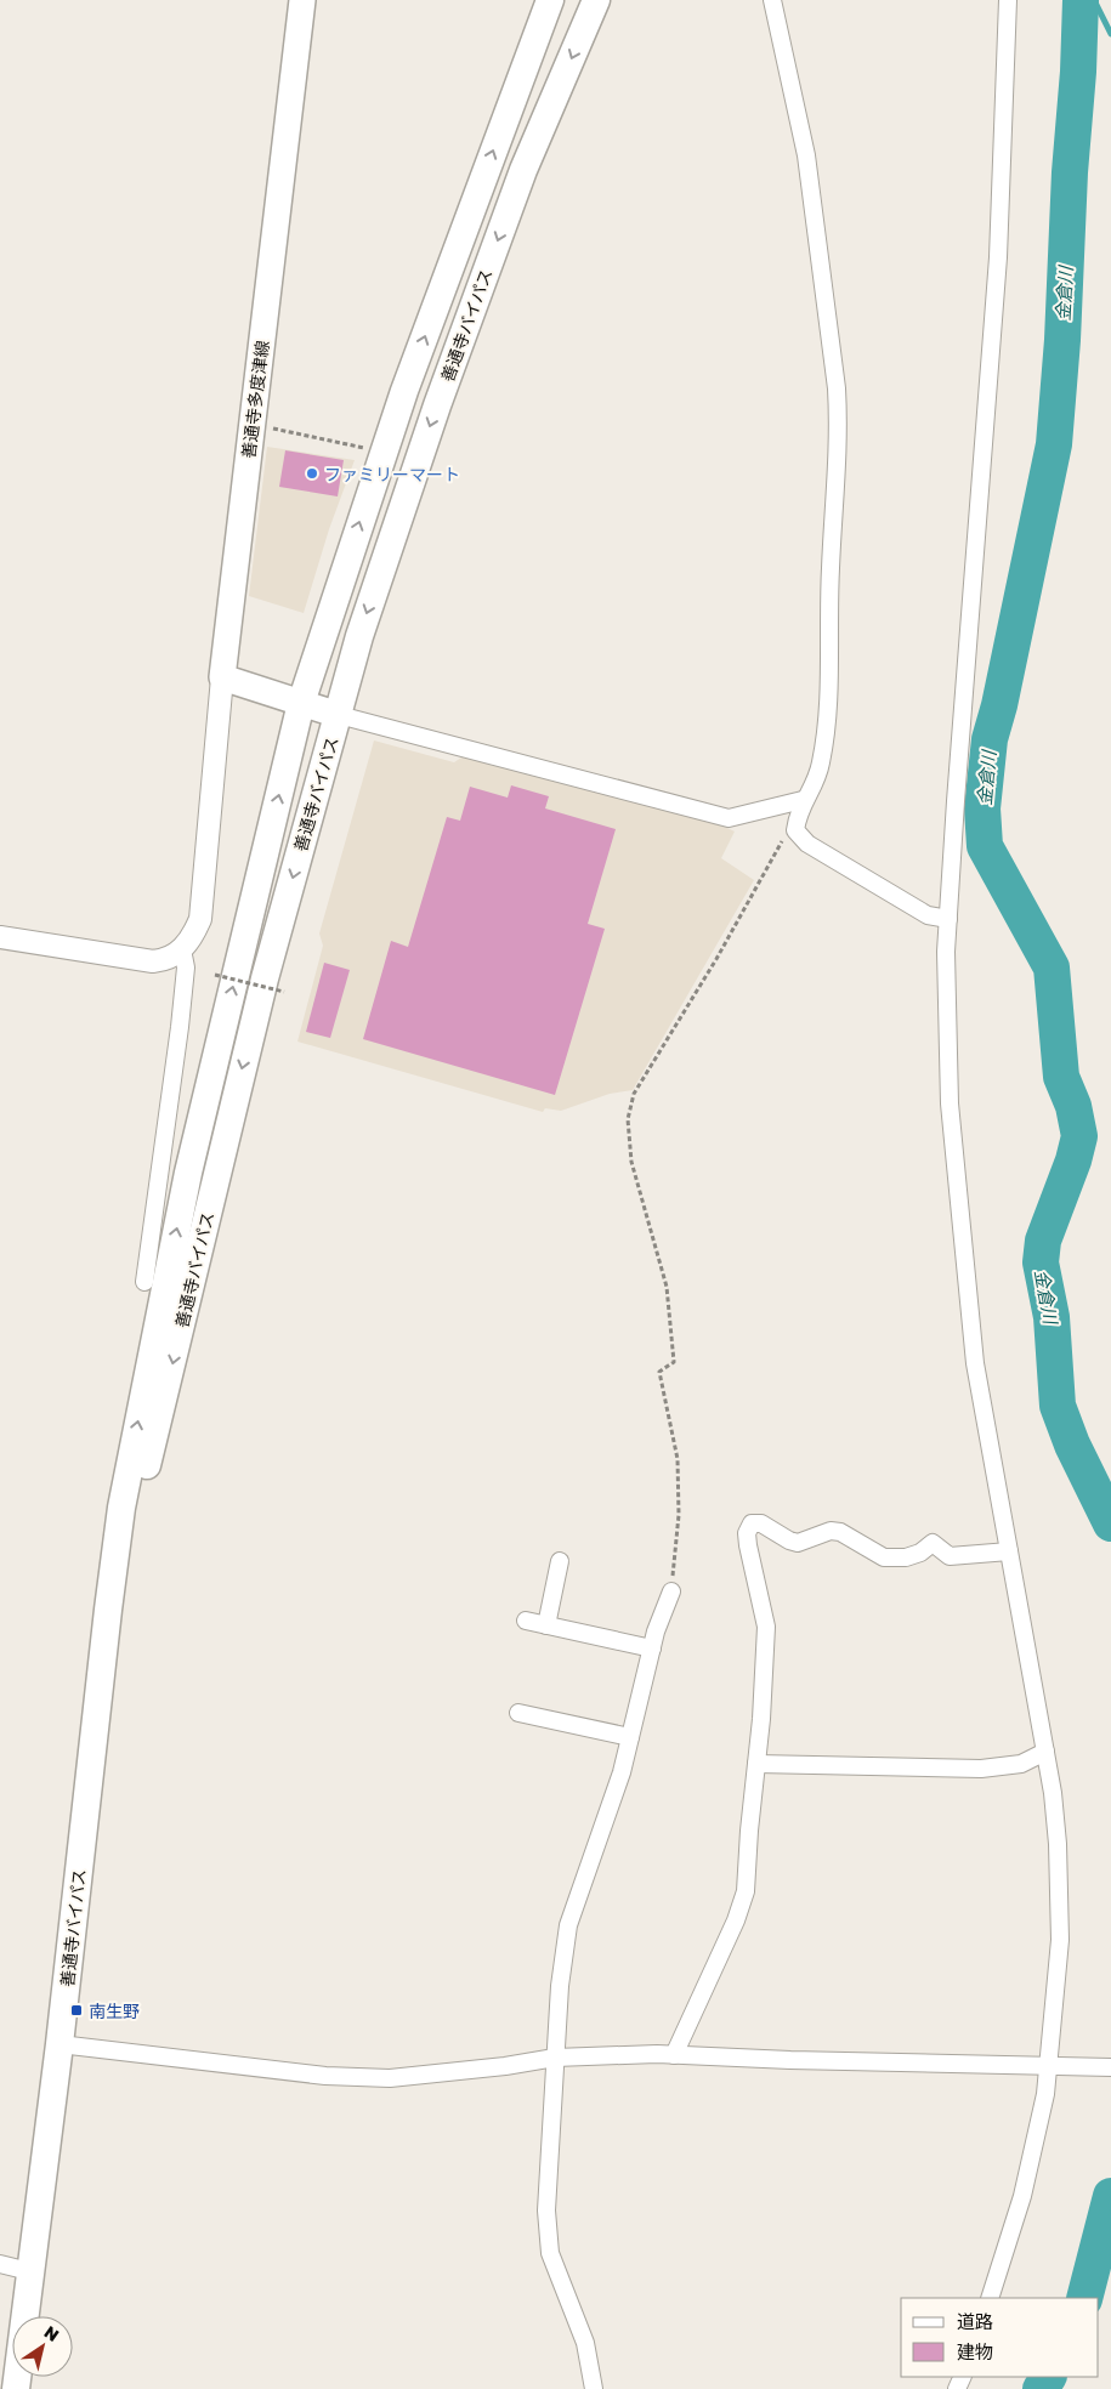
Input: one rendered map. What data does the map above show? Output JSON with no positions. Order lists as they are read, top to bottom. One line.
{"streets":{"highway":["善通寺バイパス"],"main road":["善通寺多度津線"]},"water":["金倉川"],"places":{"other":["ファミリーマート"],"transit":["南生野"]},"legend":["道路","建物"],"north":"top right"}
